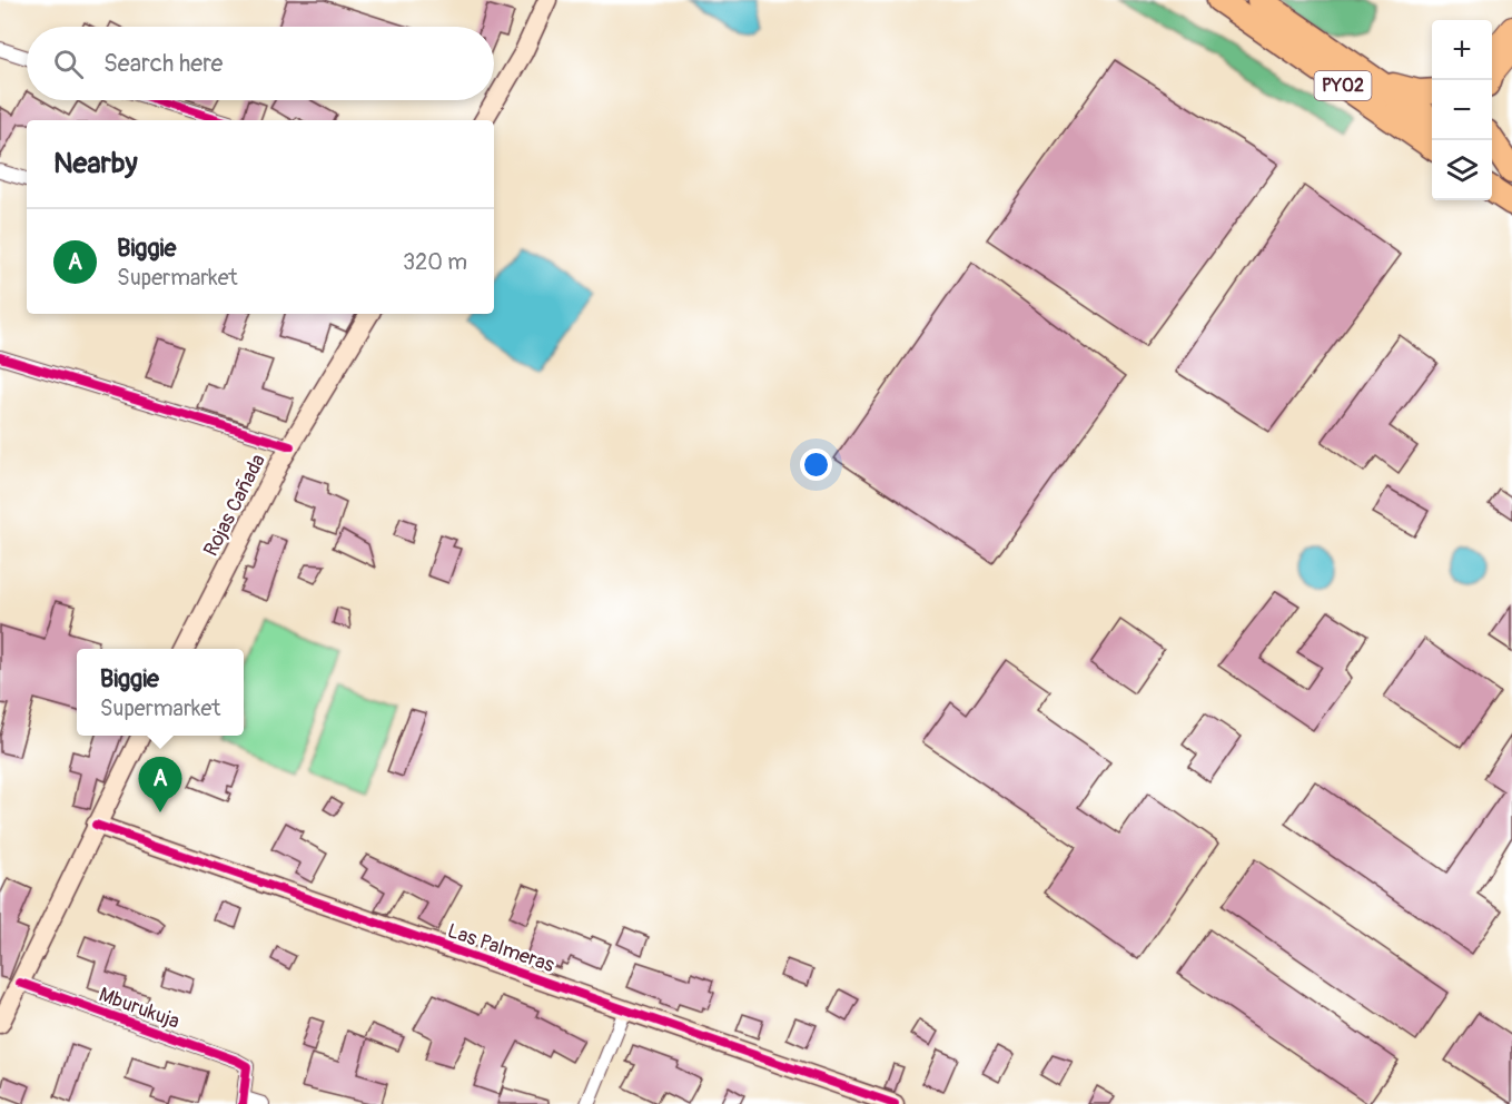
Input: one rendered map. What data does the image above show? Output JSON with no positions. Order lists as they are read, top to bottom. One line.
{"streets":{"highway":["PY02"],"main road":["Rojas Cañada","Las Palmeras"],"street":["Mburukuja"]},"page":{"map_buttons":["+","−"],"search":"Search here","heading":"Nearby","list":[{"mark":"A","name":"Biggie","note":"Supermarket","value":"320 m"}],"popup":["Biggie","Supermarket"],"pins":"A"}}
